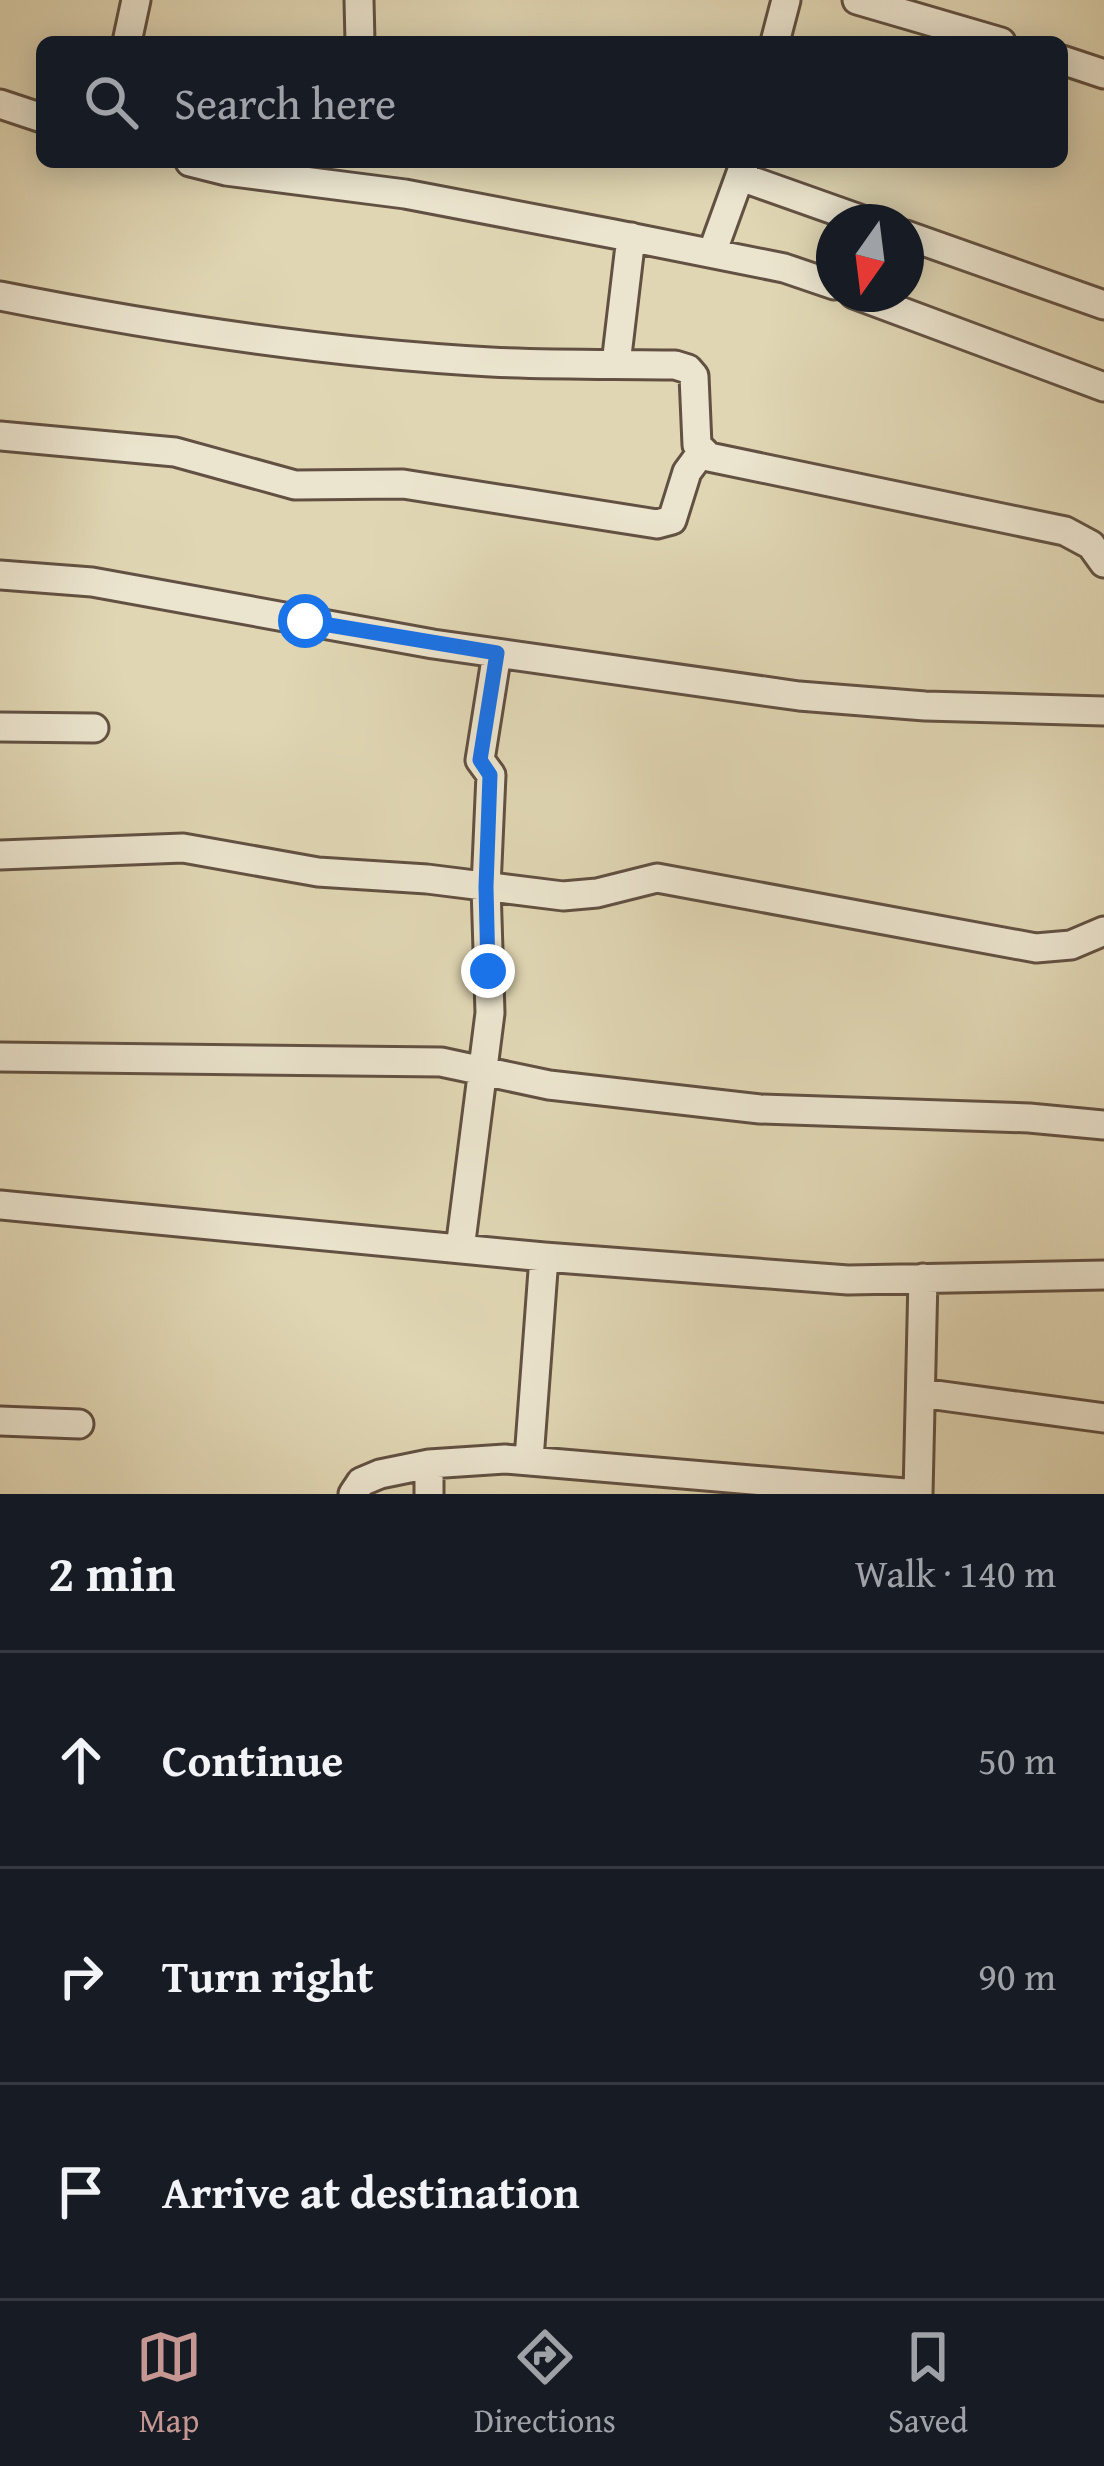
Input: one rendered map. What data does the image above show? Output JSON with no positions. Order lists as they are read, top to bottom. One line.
{"north":"bottom","page":{"search":"Search here","heading":["2 min","Walk · 140 m"],"list":[["Continue","50 m"],["Turn right","90 m"],"Arrive at destination"],"nav":["Map","Directions","Saved"]}}
